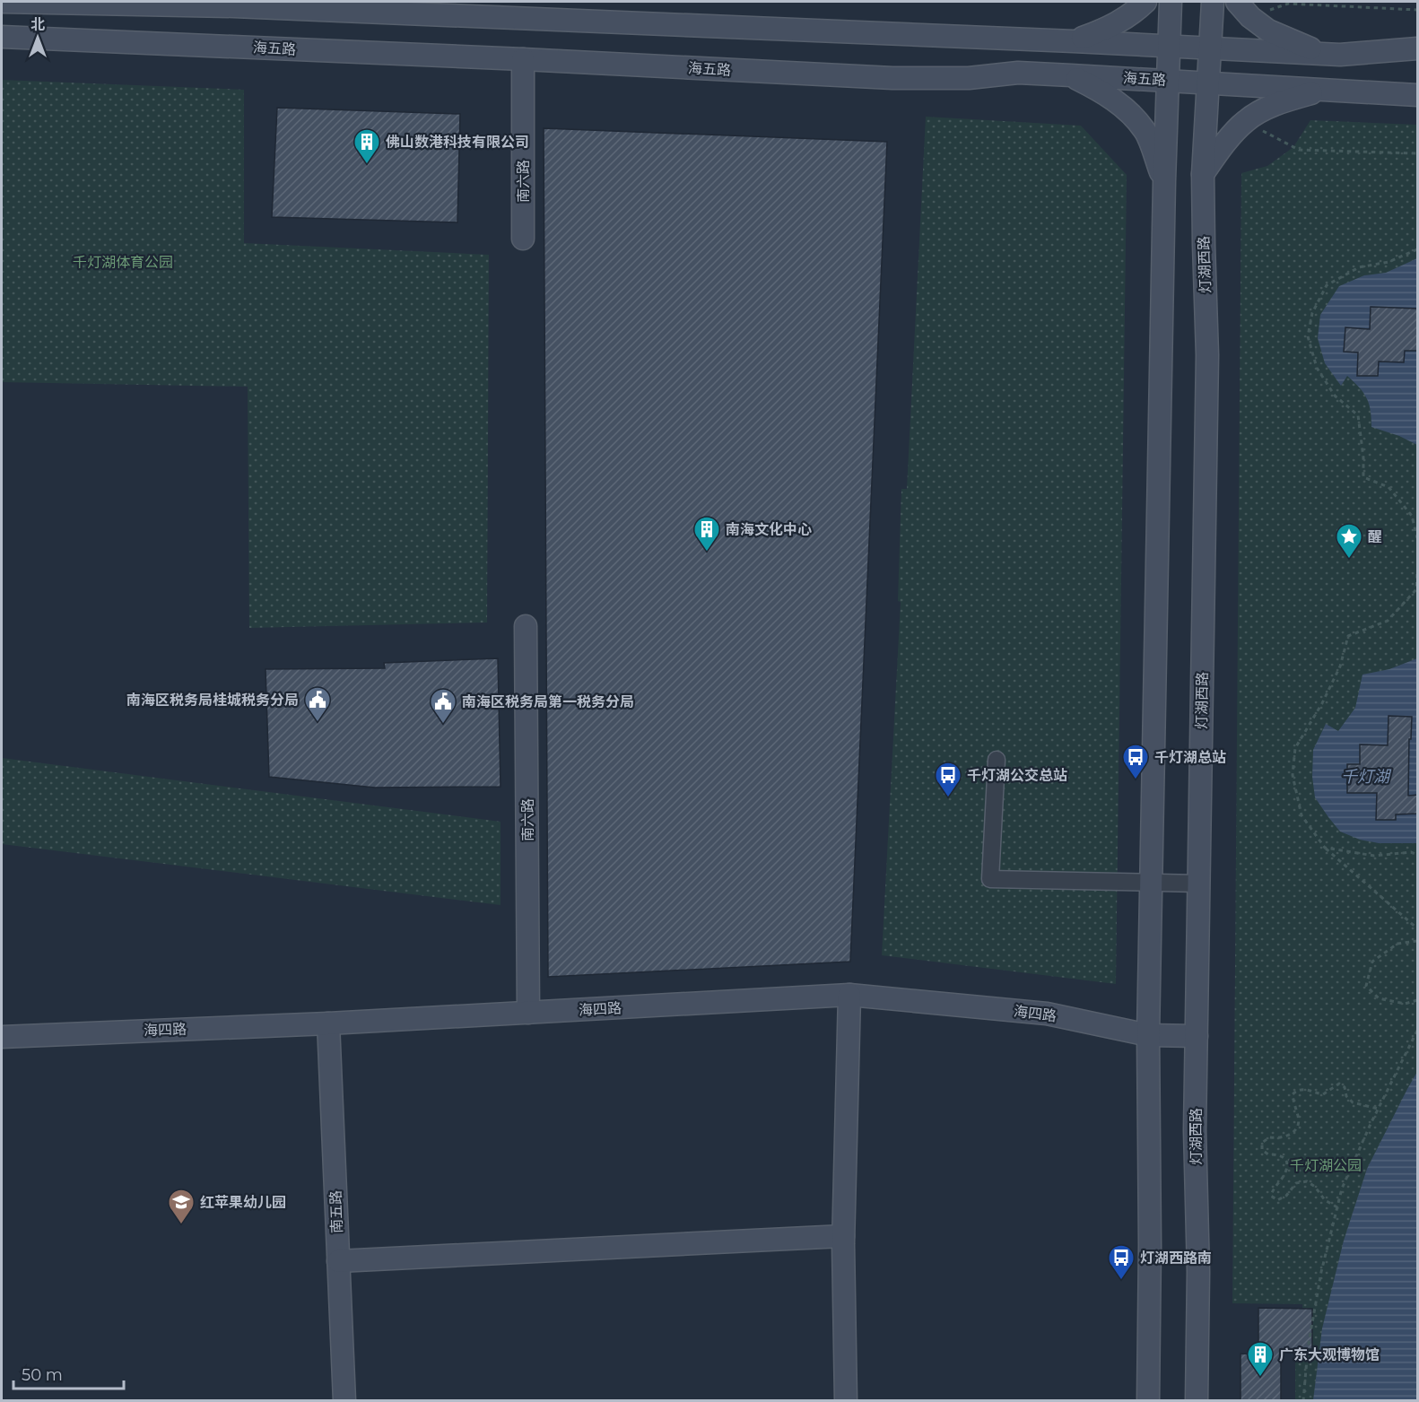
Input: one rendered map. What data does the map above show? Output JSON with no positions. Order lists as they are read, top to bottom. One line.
{"streets":{"main road":["海五路","南六路","灯湖西路","海四路","南五路"]},"crossings":[["海五路","南六路"],["海五路","灯湖西路"],["南六路","海四路"],["灯湖西路","海四路"],["海四路","南五路"]],"water":["千灯湖"],"parks":["千灯湖体育公园","千灯湖公园"],"places":{"building":["佛山数港科技有限公司","南海文化中心","广东大观博物馆"],"place":["醒"],"public building":["南海区税务局桂城税务分局","南海区税务局第一税务分局"],"bus stop":["千灯湖总站","千灯湖公交总站","灯湖西路南"],"school or university":["红苹果幼儿园"]},"scale_bar":"50 m","north":"top"}
